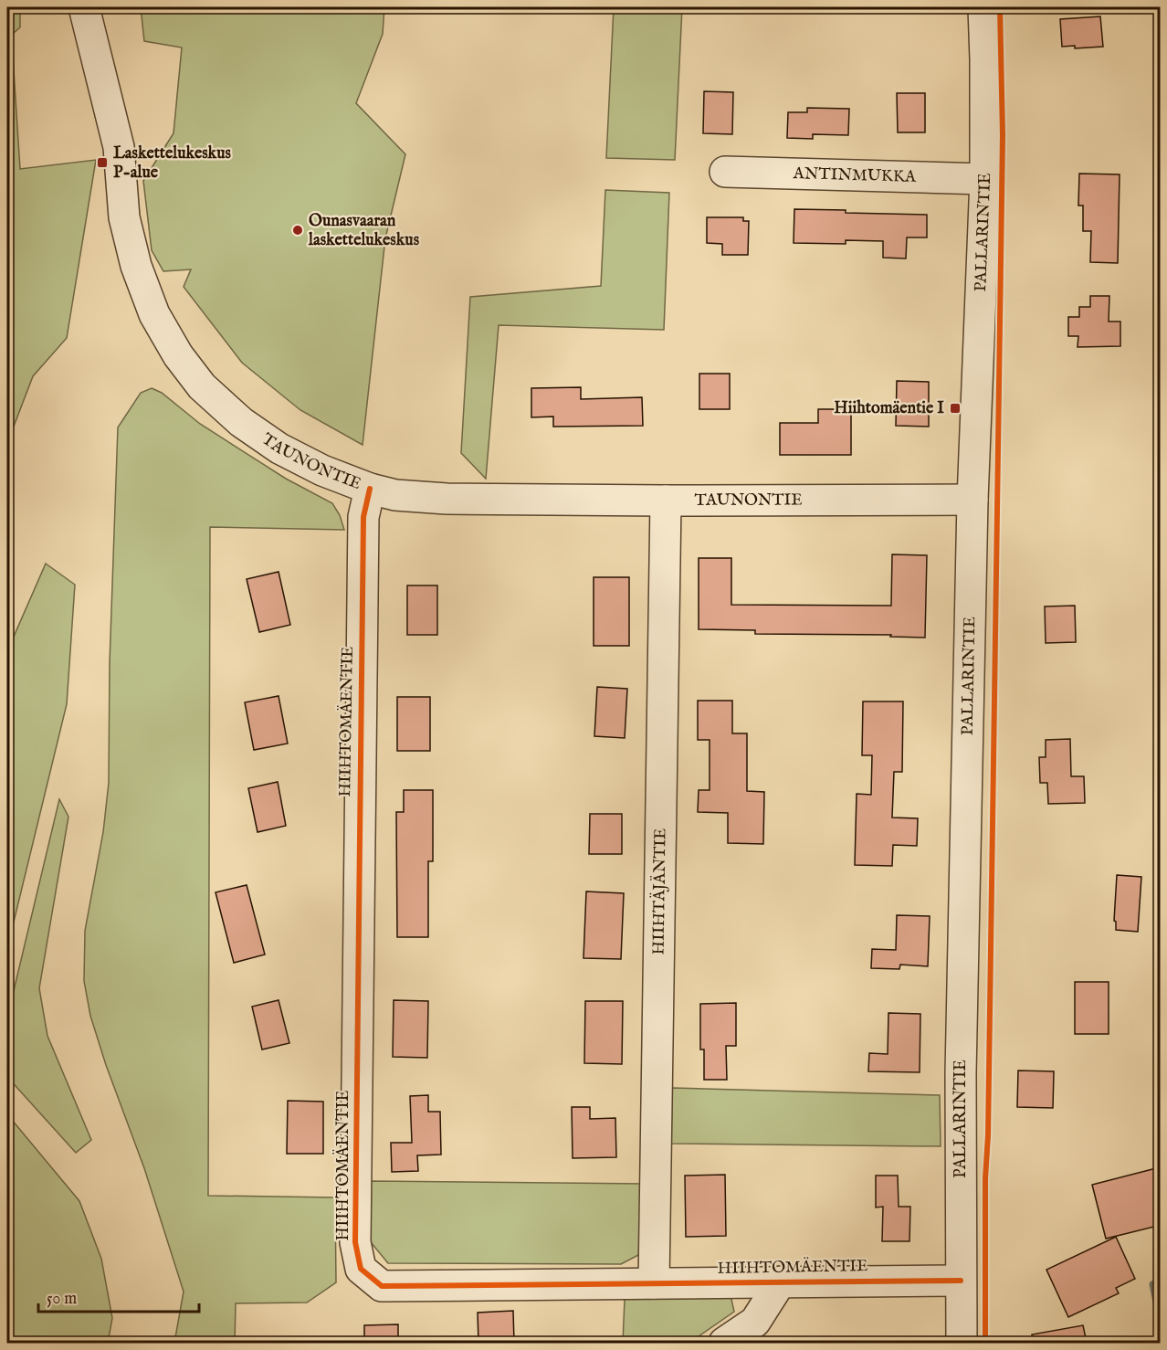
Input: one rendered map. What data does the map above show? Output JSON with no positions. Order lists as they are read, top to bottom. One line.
{"streets":{"street":["ANTINMUKKA","PALLARINTIE","TAUNONTIE","HIIHTOMÄENTIE","HIIHTÄJÄNTIE"]},"crossings":[["ANTINMUKKA","PALLARINTIE"],["PALLARINTIE","TAUNONTIE"],["PALLARINTIE","HIIHTOMÄENTIE"],["TAUNONTIE","HIIHTOMÄENTIE"],["TAUNONTIE","HIIHTÄJÄNTIE"],["HIIHTOMÄENTIE","HIIHTÄJÄNTIE"]],"places":{"transit":["Laskettelukeskus P-alue","Hiihtomäentie I"],"other":["Ounasvaaran laskettelukeskus"]},"scale_bar":"50 m"}
